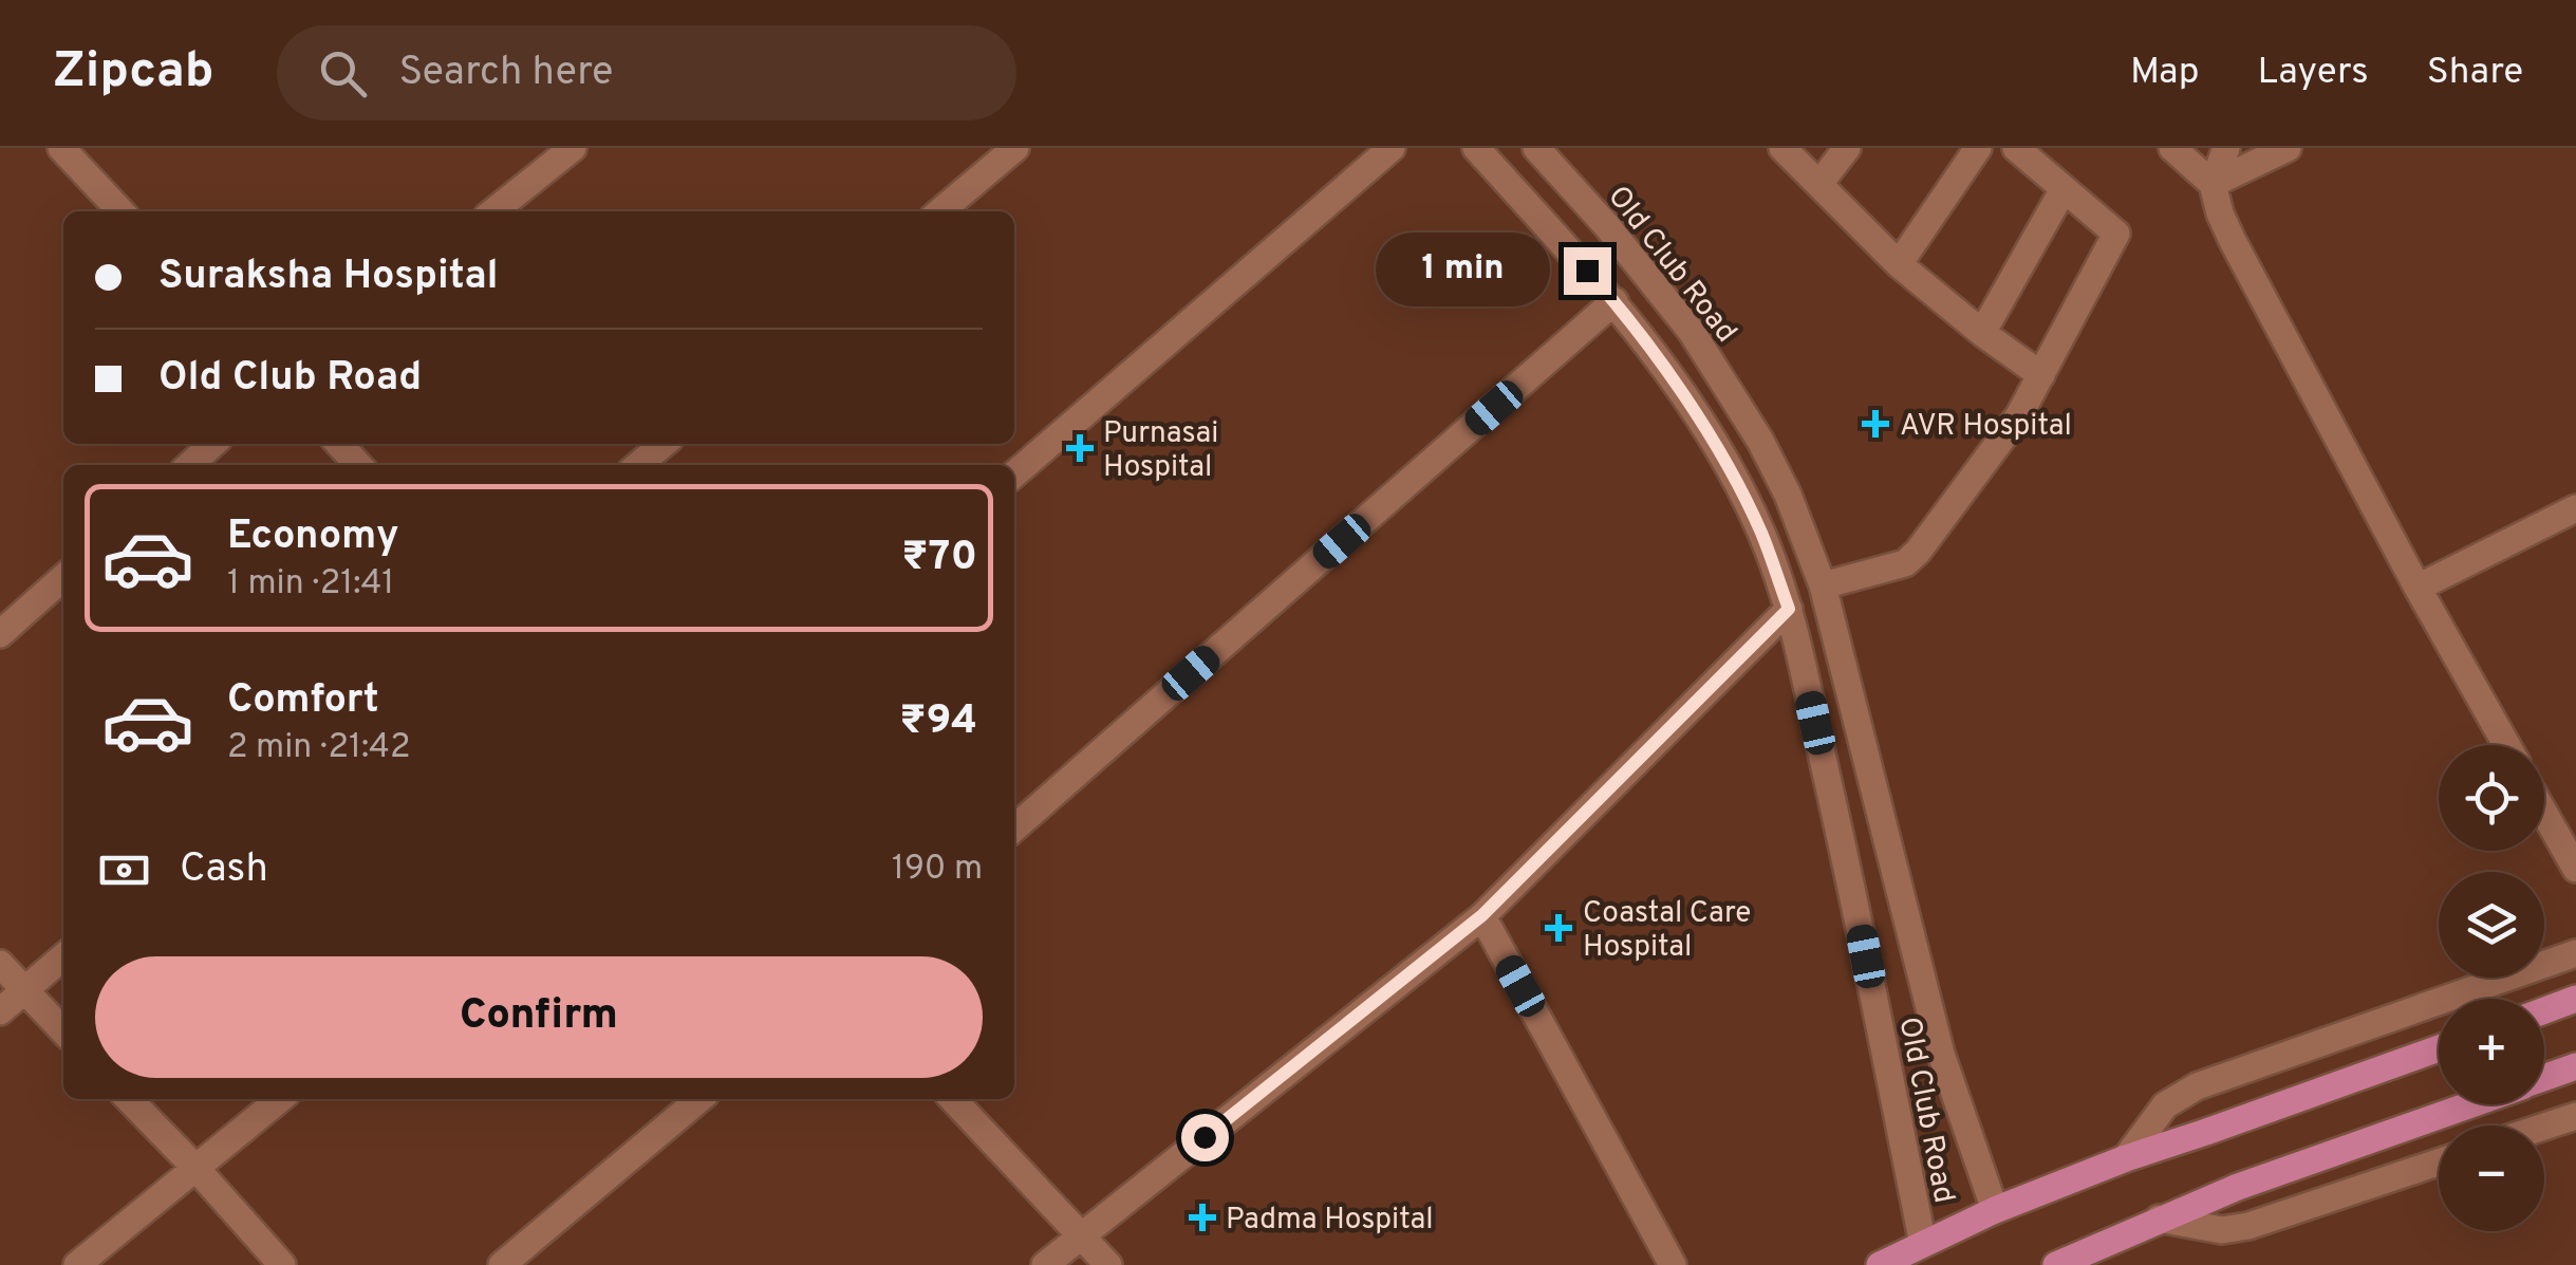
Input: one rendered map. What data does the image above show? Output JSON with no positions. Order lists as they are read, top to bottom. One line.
{"streets":{"street":["Old Club Road"]},"places":{"health":["AVR Hospital","Purnasai Hospital","Coastal Care Hospital","Padma Hospital"]},"page":{"header":"Zipcab","search":"Search here","nav":["Map","Layers","Share"],"banner":["Suraksha Hospital","Old Club Road"],"bubble":"1 min","list":[{"name":"Economy","note":"1 min · 21:41","value":"₹70"},{"name":"Comfort","note":"2 min · 21:42","value":"₹94"}],"map_buttons":["+","−"],"pay":["Cash","190 m"],"buttons":"Confirm"}}
